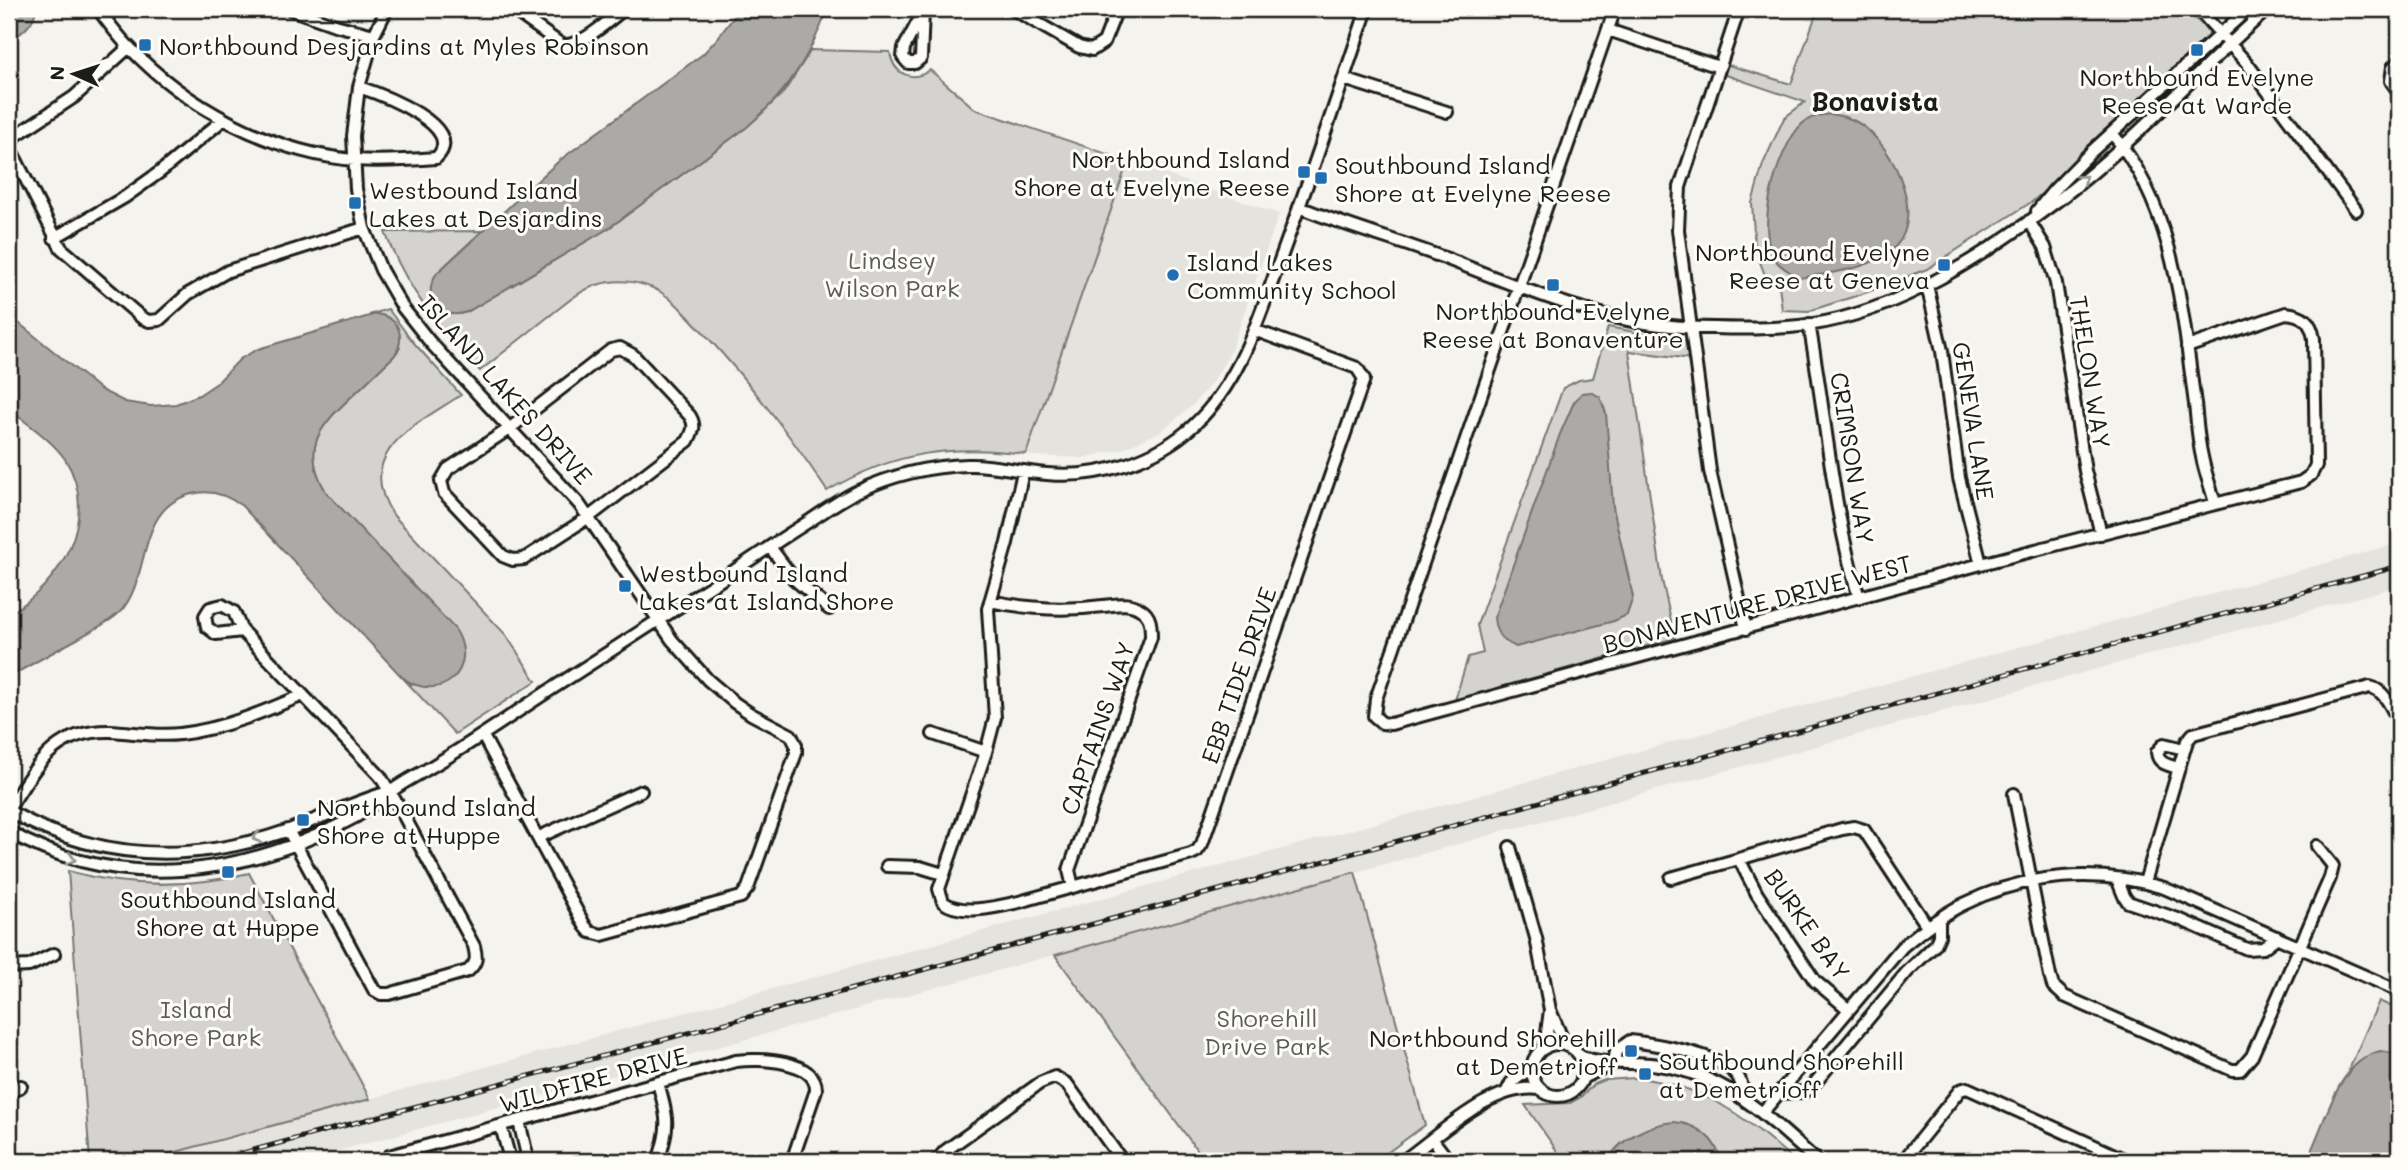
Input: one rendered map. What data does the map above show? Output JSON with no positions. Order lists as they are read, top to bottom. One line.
{"streets":{"street":["THELON WAY","ISLAND LAKES DRIVE","GENEVA LANE","CRIMSON WAY","BONAVENTURE DRIVE WEST","EBB TIDE DRIVE","CAPTAINS WAY","BURKE BAY","WILDFIRE DRIVE"]},"crossings":[["THELON WAY","BONAVENTURE DRIVE WEST"],["GENEVA LANE","BONAVENTURE DRIVE WEST"],["CRIMSON WAY","BONAVENTURE DRIVE WEST"],["EBB TIDE DRIVE","CAPTAINS WAY"]],"districts":["Bonavista"],"parks":["Lindsey Wilson Park","Island Shore Park","Shorehill Drive Park"],"places":{"transit":["Northbound Desjardins at Myles Robinson","Northbound Evelyne Reese at Warde","Northbound Island Shore at Evelyne Reese","Southbound Island Shore at Evelyne Reese","Westbound Island Lakes at Desjardins","Northbound Evelyne Reese at Geneva","Northbound Evelyne Reese at Bonaventure","Westbound Island Lakes at Island Shore","Northbound Island Shore at Huppe","Southbound Island Shore at Huppe","Northbound Shorehill at Demetrioff","Southbound Shorehill at Demetrioff"],"other":["Island Lakes Community School"]},"north":"left"}
